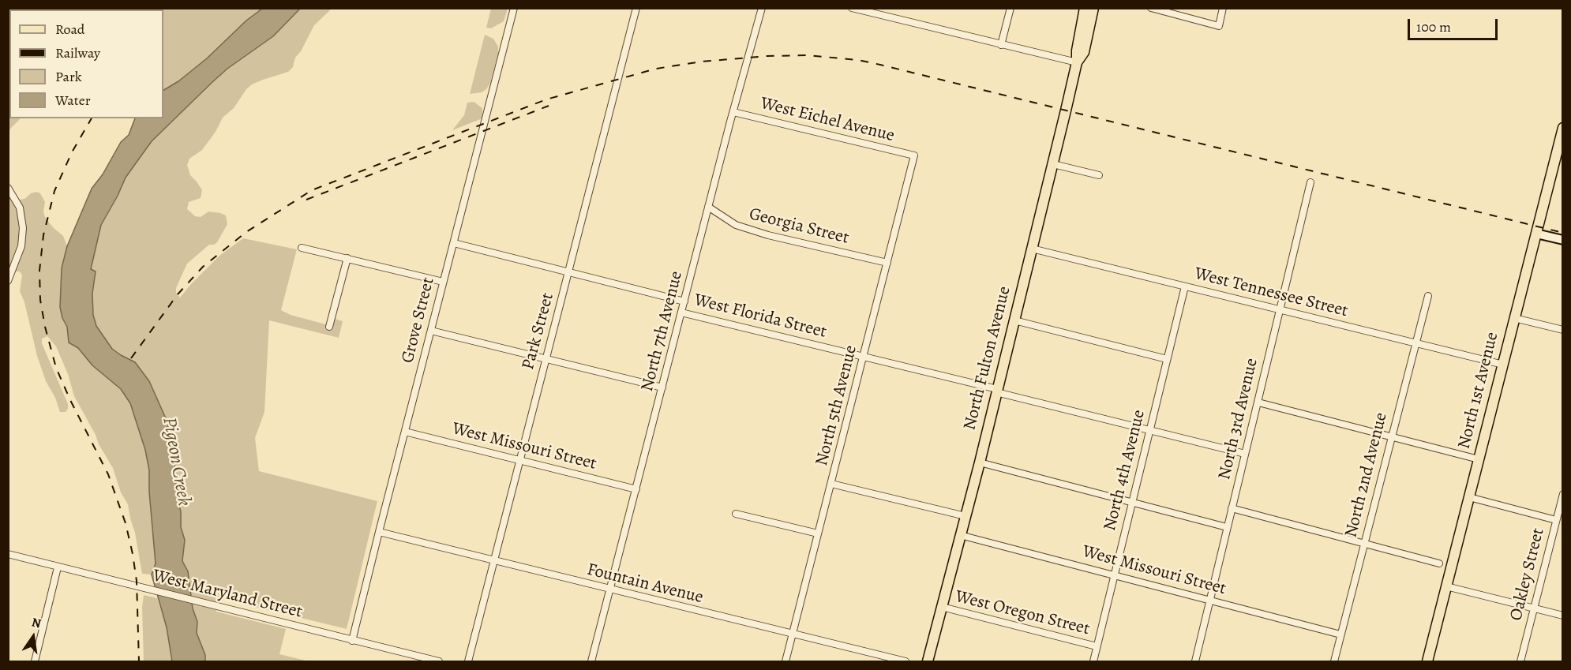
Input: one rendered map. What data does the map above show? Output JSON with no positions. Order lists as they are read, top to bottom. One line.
{"streets":{"main road":["North Fulton Avenue","North 1st Avenue"],"street":["West Eichel Avenue","Georgia Street","West Tennessee Street","West Florida Street","Grove Street","Park Street","North 7th Avenue","North 5th Avenue","North 3rd Avenue","West Missouri Street","North 4th Avenue","North 2nd Avenue","Oakley Street","Fountain Avenue","West Maryland Street","West Oregon Street"]},"crossings":[["West Eichel Avenue","North 7th Avenue"],["West Eichel Avenue","North 5th Avenue"],["Georgia Street","North 7th Avenue"],["Georgia Street","North 5th Avenue"],["West Tennessee Street","North Fulton Avenue"],["West Tennessee Street","North 1st Avenue"],["West Tennessee Street","North 3rd Avenue"],["West Tennessee Street","North 4th Avenue"],["West Tennessee Street","North 2nd Avenue"],["West Florida Street","Grove Street"],["West Florida Street","Park Street"],["West Florida Street","North 7th Avenue"],["West Florida Street","North Fulton Avenue"],["West Florida Street","North 5th Avenue"],["West Florida Street","North 3rd Avenue"],["West Florida Street","North 4th Avenue"],["Grove Street","West Missouri Street"],["Grove Street","Fountain Avenue"],["Grove Street","West Maryland Street"],["Park Street","West Missouri Street"],["Park Street","Fountain Avenue"],["North 7th Avenue","West Missouri Street"],["North 7th Avenue","Fountain Avenue"],["North Fulton Avenue","West Missouri Street"],["North Fulton Avenue","West Oregon Street"],["North 5th Avenue","Fountain Avenue"],["North 3rd Avenue","West Missouri Street"],["West Missouri Street","North 4th Avenue"],["West Missouri Street","North 2nd Avenue"],["North 4th Avenue","West Oregon Street"]],"water":["Pigeon Creek"],"legend":["Road","Railway","Park","Water"],"scale_bar":"100 m","north":"top"}
